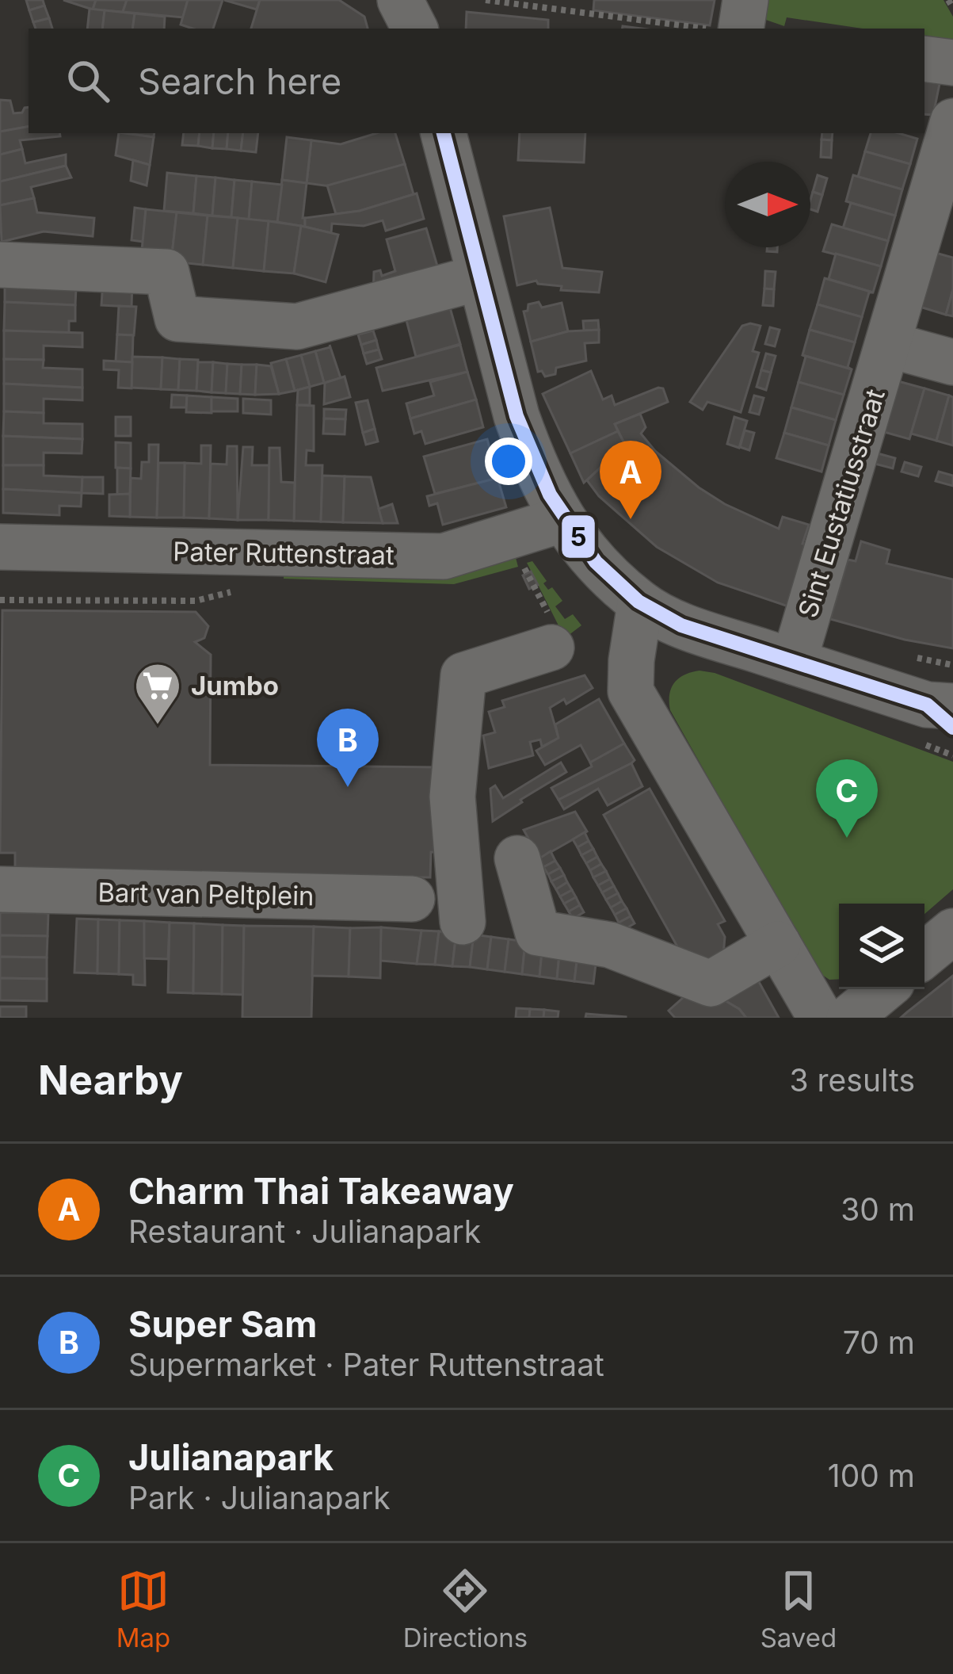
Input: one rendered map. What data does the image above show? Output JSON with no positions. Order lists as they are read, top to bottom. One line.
{"streets":{"street":["Sint Eustatiusstraat","Pater Ruttenstraat","Bart van Peltplein"]},"places":{"supermarket":["Jumbo"]},"lines":["transit line 5"],"north":"right","page":{"search":"Search here","pins":["A","B","C"],"heading":["Nearby","3 results"],"list":[{"mark":"A","name":"Charm Thai Takeaway","note":"Restaurant · Julianapark","value":"30 m"},{"mark":"B","name":"Super Sam","note":"Supermarket · Pater Ruttenstraat","value":"70 m"},{"mark":"C","name":"Julianapark","note":"Park · Julianapark","value":"100 m"}],"nav":["Map","Directions","Saved"]}}
